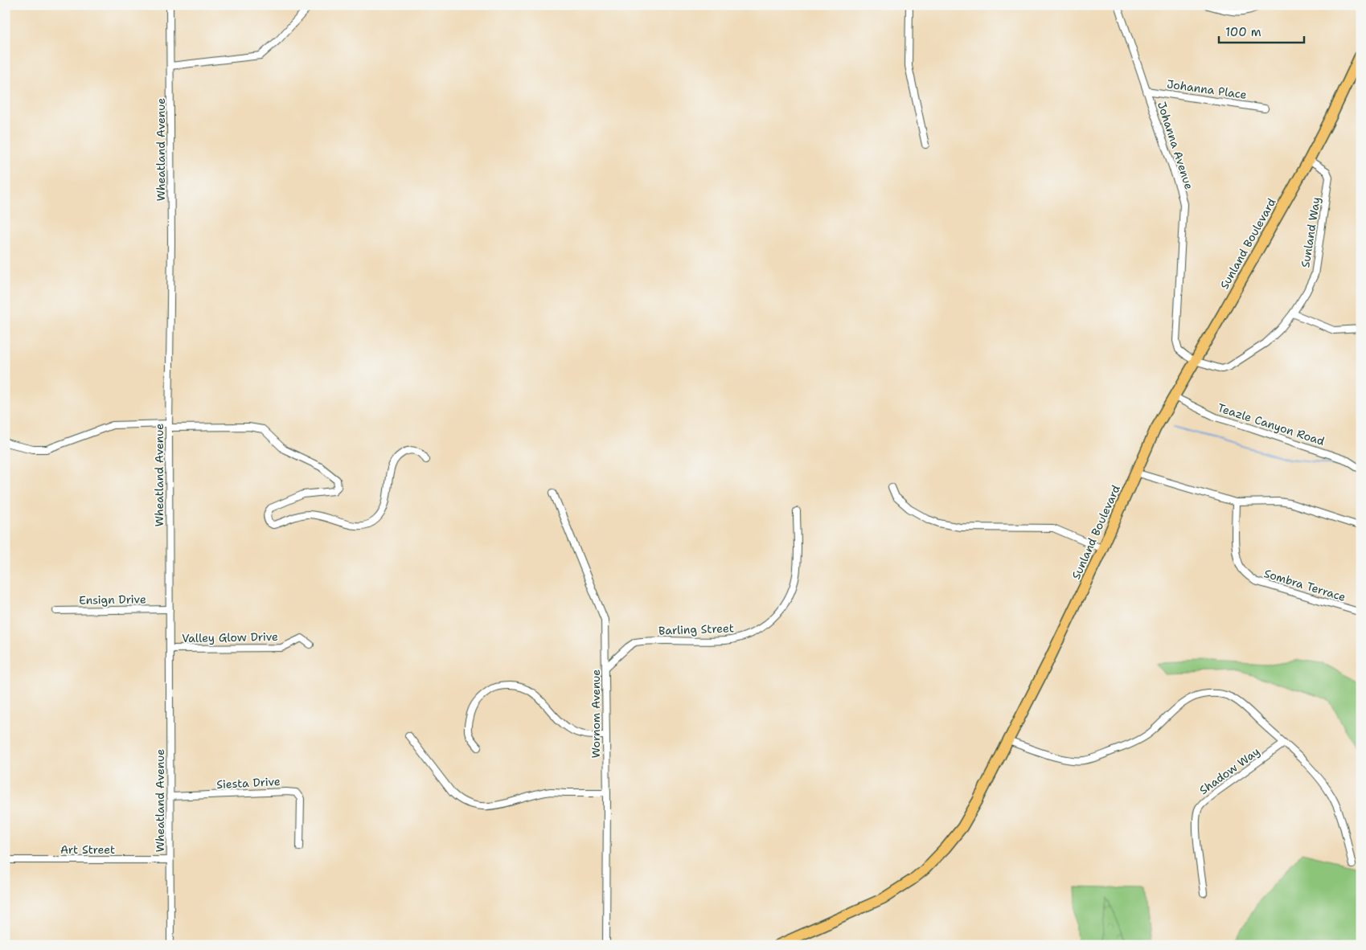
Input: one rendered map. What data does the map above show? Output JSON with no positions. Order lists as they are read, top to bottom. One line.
{"streets":{"main road":["Sunland Boulevard"],"street":["Johanna Place","Johanna Avenue","Wheatland Avenue","Sunland Way","Teazle Canyon Road","Sombra Terrace","Ensign Drive","Barling Street","Valley Glow Drive","Wornom Avenue","Shadow Way","Siesta Drive","Art Street"]},"crossings":[["Johanna Place","Johanna Avenue"],["Johanna Avenue","Sunland Way"],["Johanna Avenue","Sunland Boulevard"],["Wheatland Avenue","Ensign Drive"],["Wheatland Avenue","Valley Glow Drive"],["Wheatland Avenue","Siesta Drive"],["Wheatland Avenue","Art Street"],["Sunland Way","Sunland Boulevard"],["Sunland Boulevard","Teazle Canyon Road"],["Barling Street","Wornom Avenue"]],"scale_bar":"100 m"}
